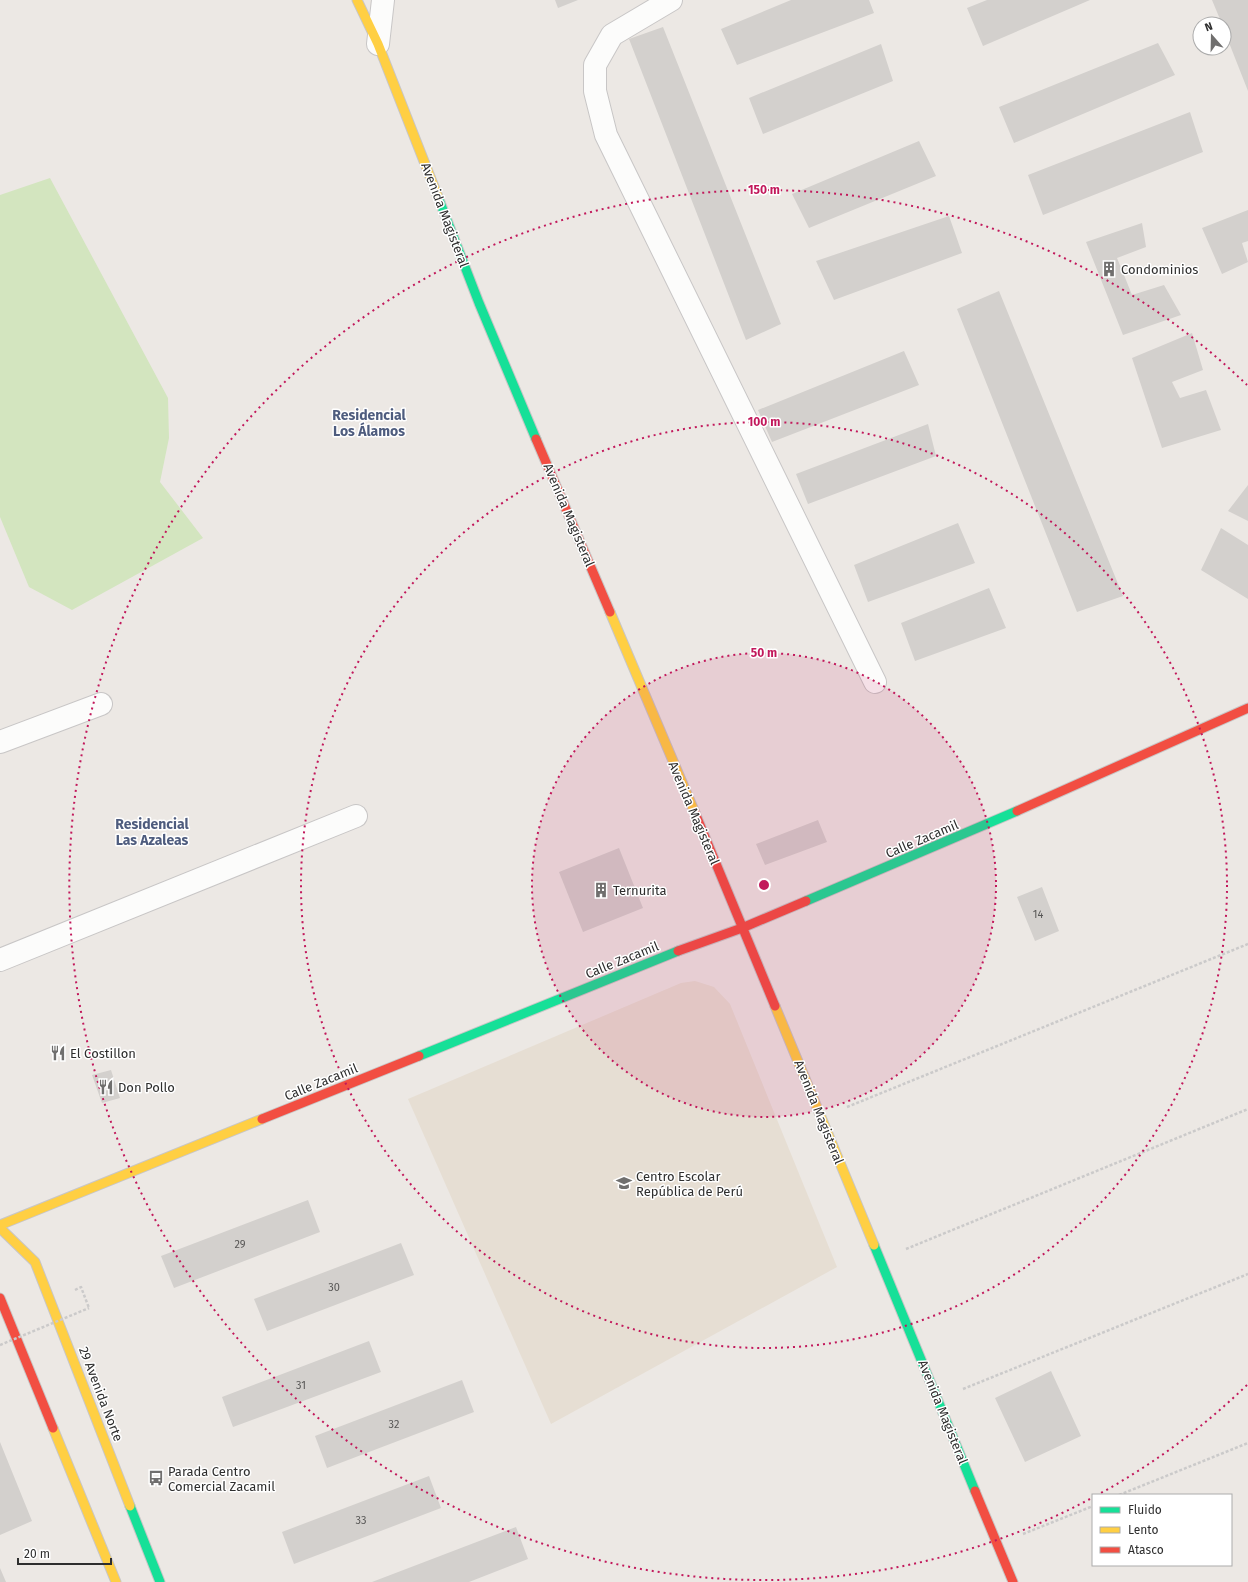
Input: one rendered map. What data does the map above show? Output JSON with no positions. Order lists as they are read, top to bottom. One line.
{"streets":{"street":["Avenida Magisteral","Calle Zacamil","29 Avenida Norte"]},"crossings":[["Avenida Magisteral","Calle Zacamil"],["Calle Zacamil","29 Avenida Norte"]],"districts":["Residencial Los Álamos","Residencial Las Azaleas"],"places":{"building":["Condominios","Ternurita"],"restaurant":["El Costillon","Don Pollo"],"school or university":["Centro Escolar República de Perú"],"bus stop":["Parada Centro Comercial Zacamil"]},"house_numbers":["14","29","30","31","32","33"],"legend":["Fluido","Lento","Atasco"],"scale_bar":"20 m","north":"top","rings":["150 m","100 m","50 m"]}
